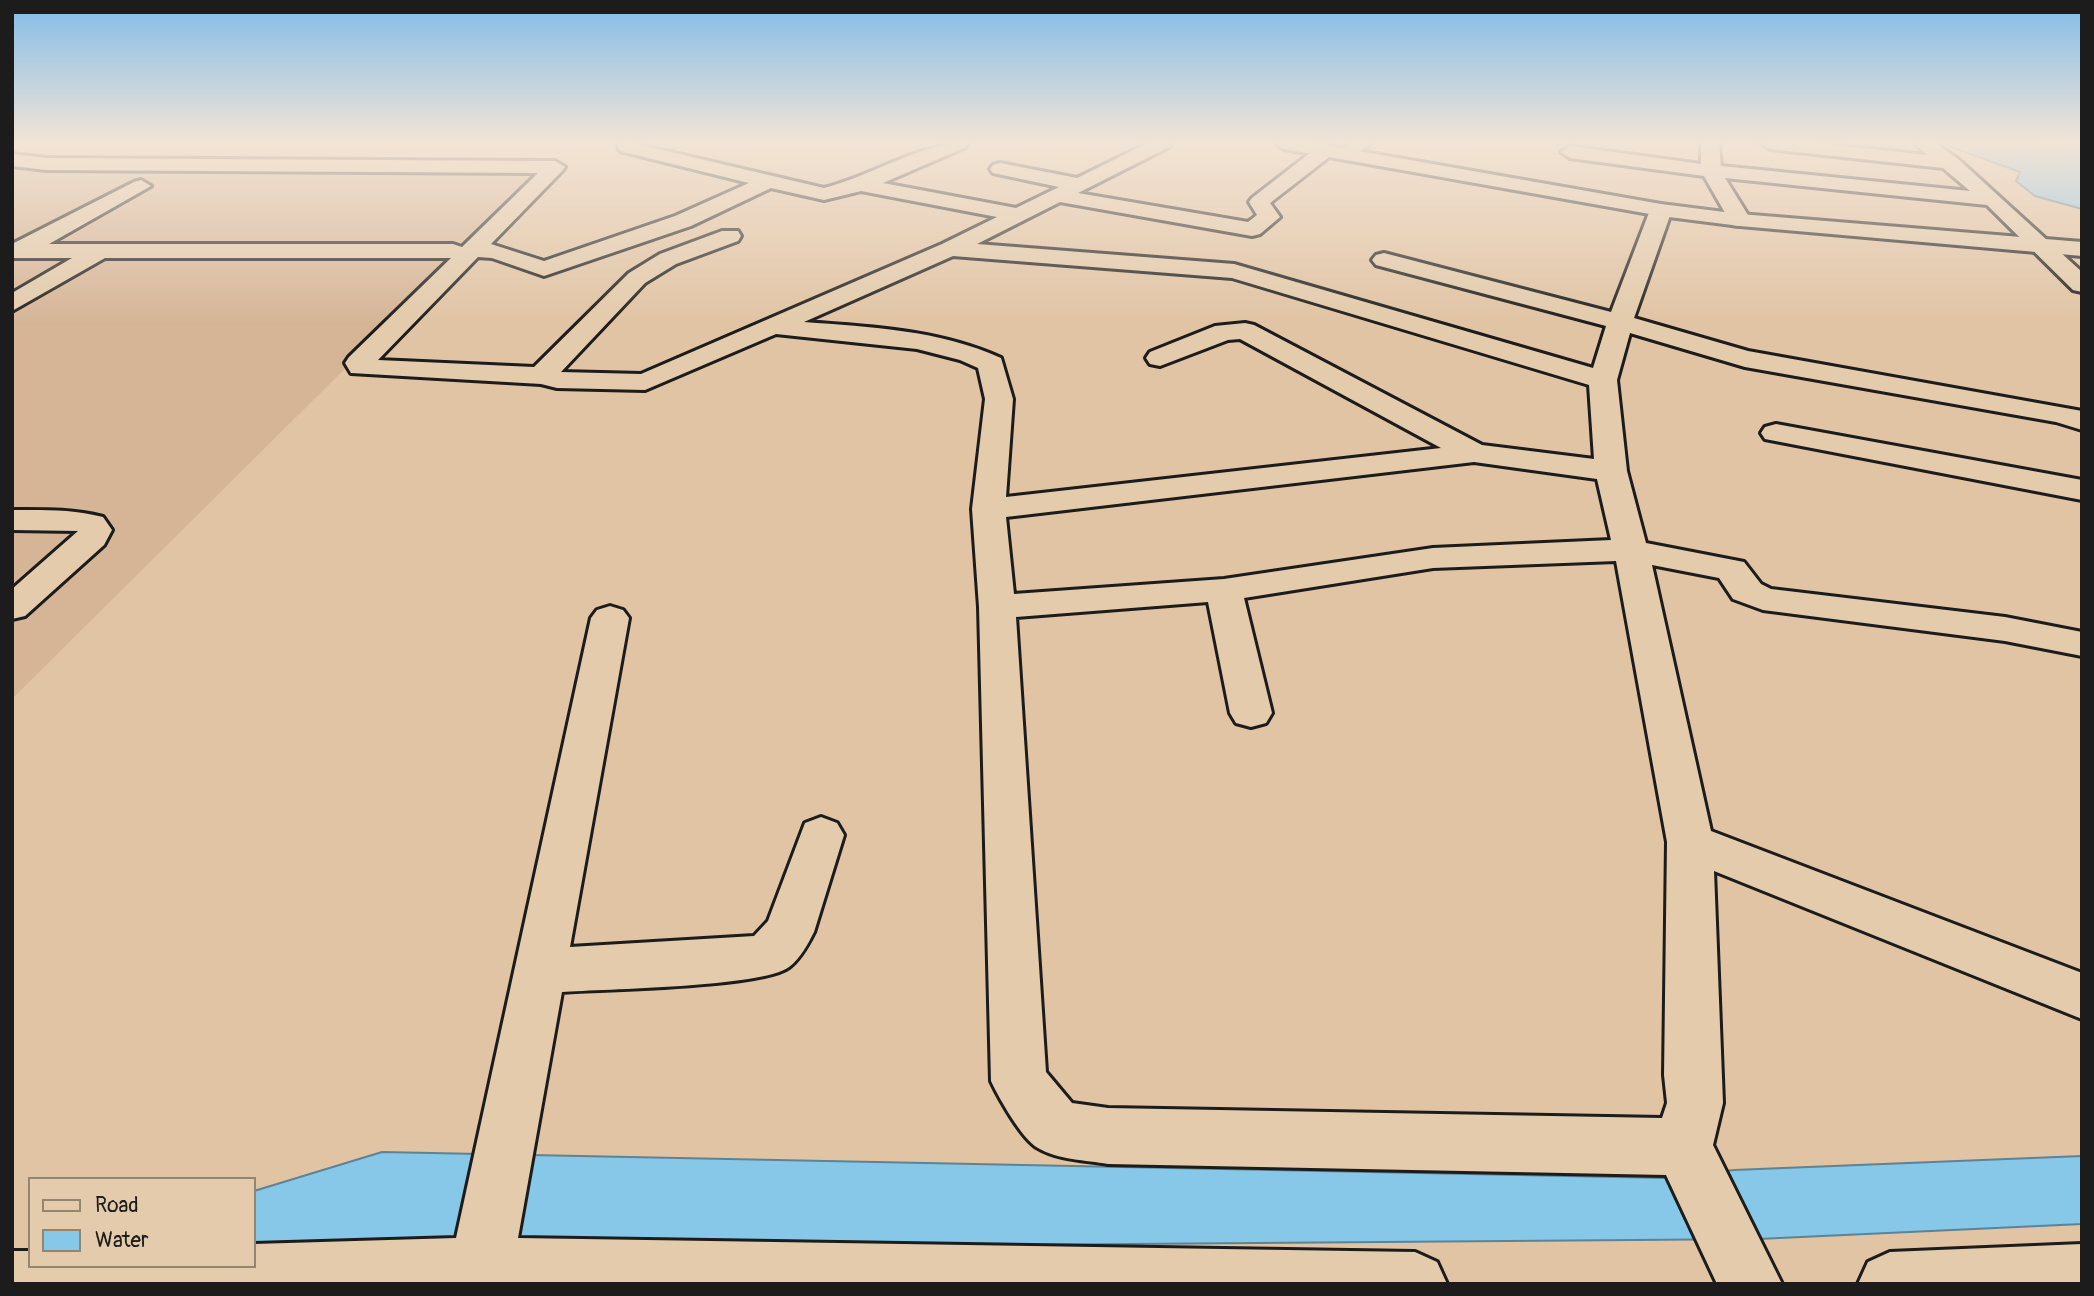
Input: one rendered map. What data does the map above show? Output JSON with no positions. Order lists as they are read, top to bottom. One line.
{"legend":["Road","Water"]}
